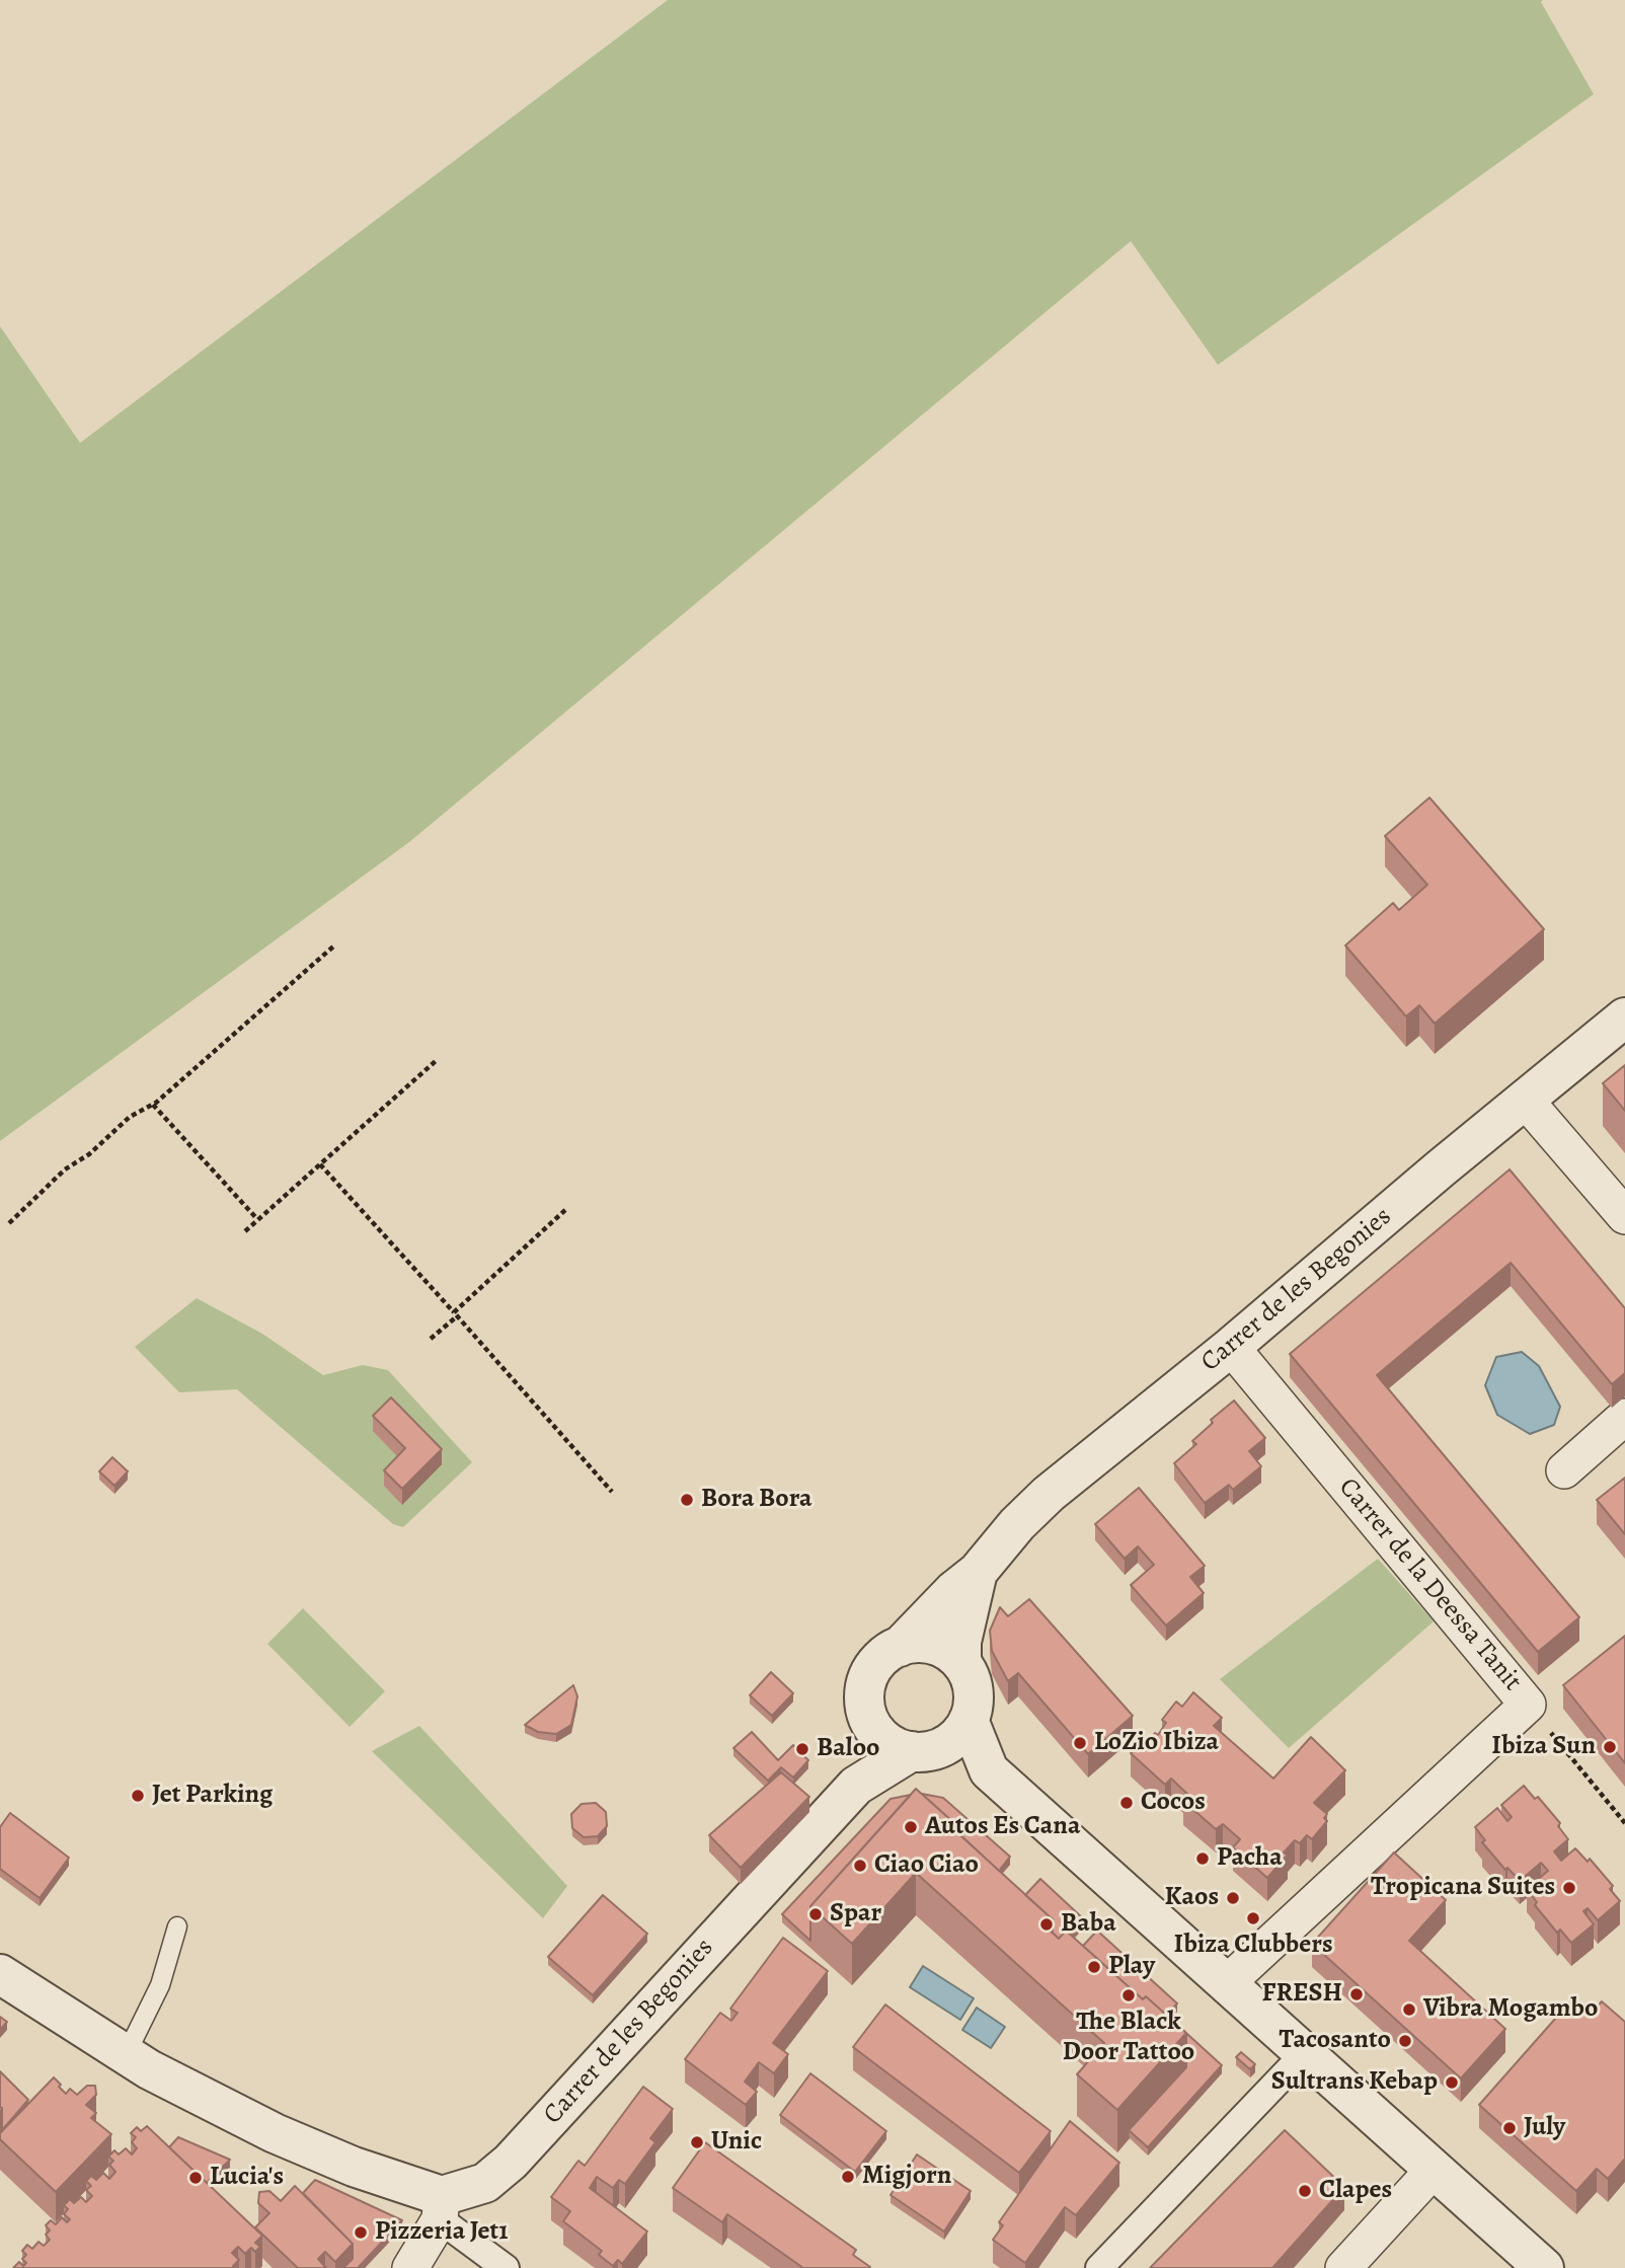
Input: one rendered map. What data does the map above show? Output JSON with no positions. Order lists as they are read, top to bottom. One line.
{"streets":{"street":["Carrer de les Begonies","Carrer de la Deessa Tanit"]},"crossings":[["Carrer de les Begonies","Carrer de la Deessa Tanit"]],"places":["Bora Bora","LoZio Ibiza","Ibiza Sun","Baloo","Jet Parking","Cocos","Autos Es Cana","Pacha","Ciao Ciao","Tropicana Suites","Kaos","Spar","Ibiza Clubbers","Baba","Play","FRESH","The Black Door Tattoo","Vibra Mogambo","Tacosanto","Sultrans Kebap","July","Unic","Migjorn","Lucia's","Clapes","Pizzeria Jet1"]}
